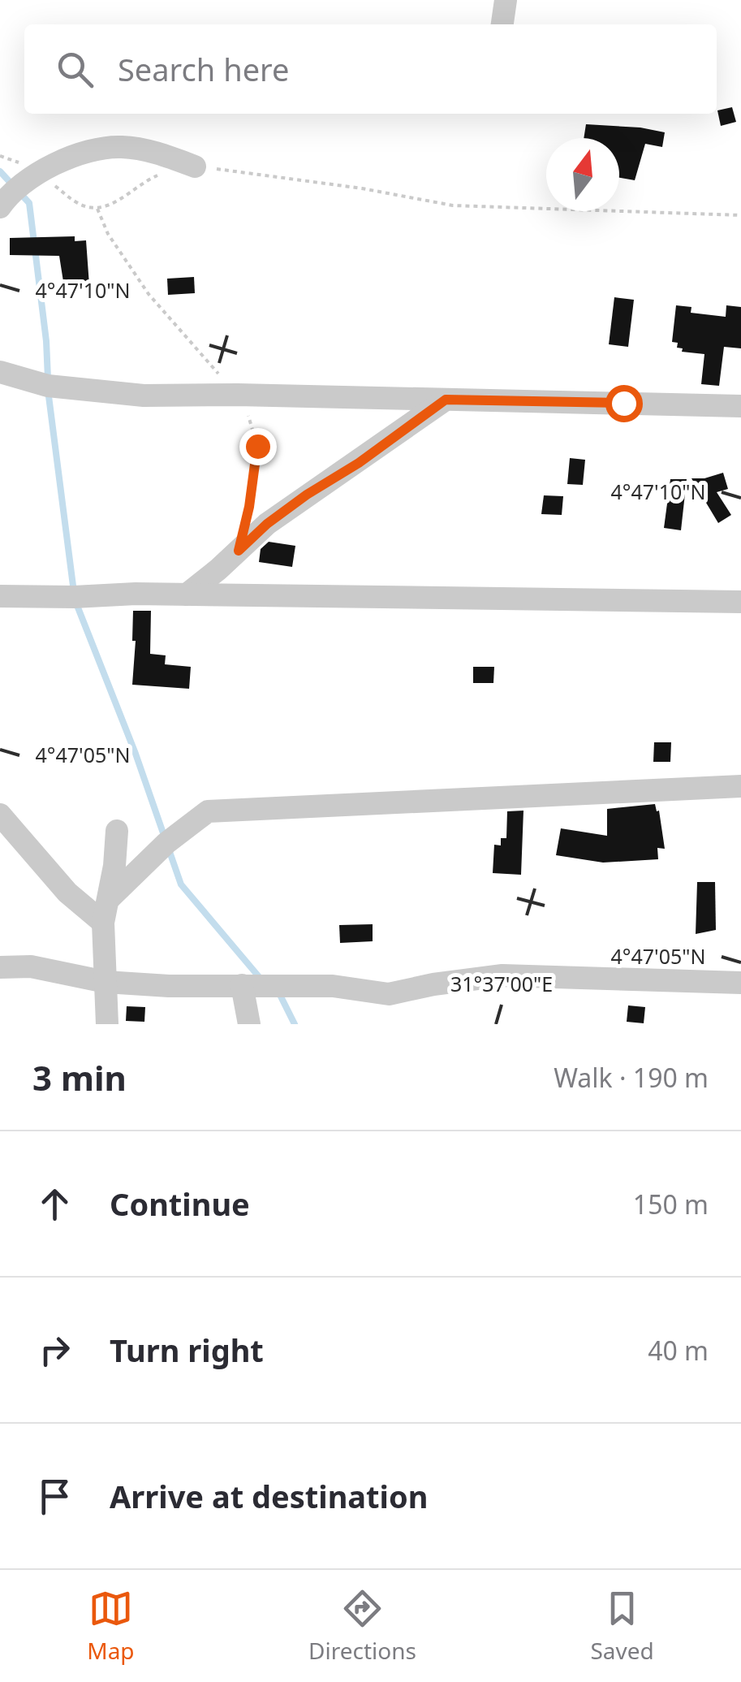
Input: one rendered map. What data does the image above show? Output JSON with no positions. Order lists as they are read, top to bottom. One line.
{"north":"top","page":{"search":"Search here","heading":["3 min","Walk · 190 m"],"list":[["Continue","150 m"],["Turn right","40 m"],"Arrive at destination"],"nav":["Map","Directions","Saved"]},"coordinates":["4°47'10\"N","4°47'05\"N","31°37'00\"E"]}
